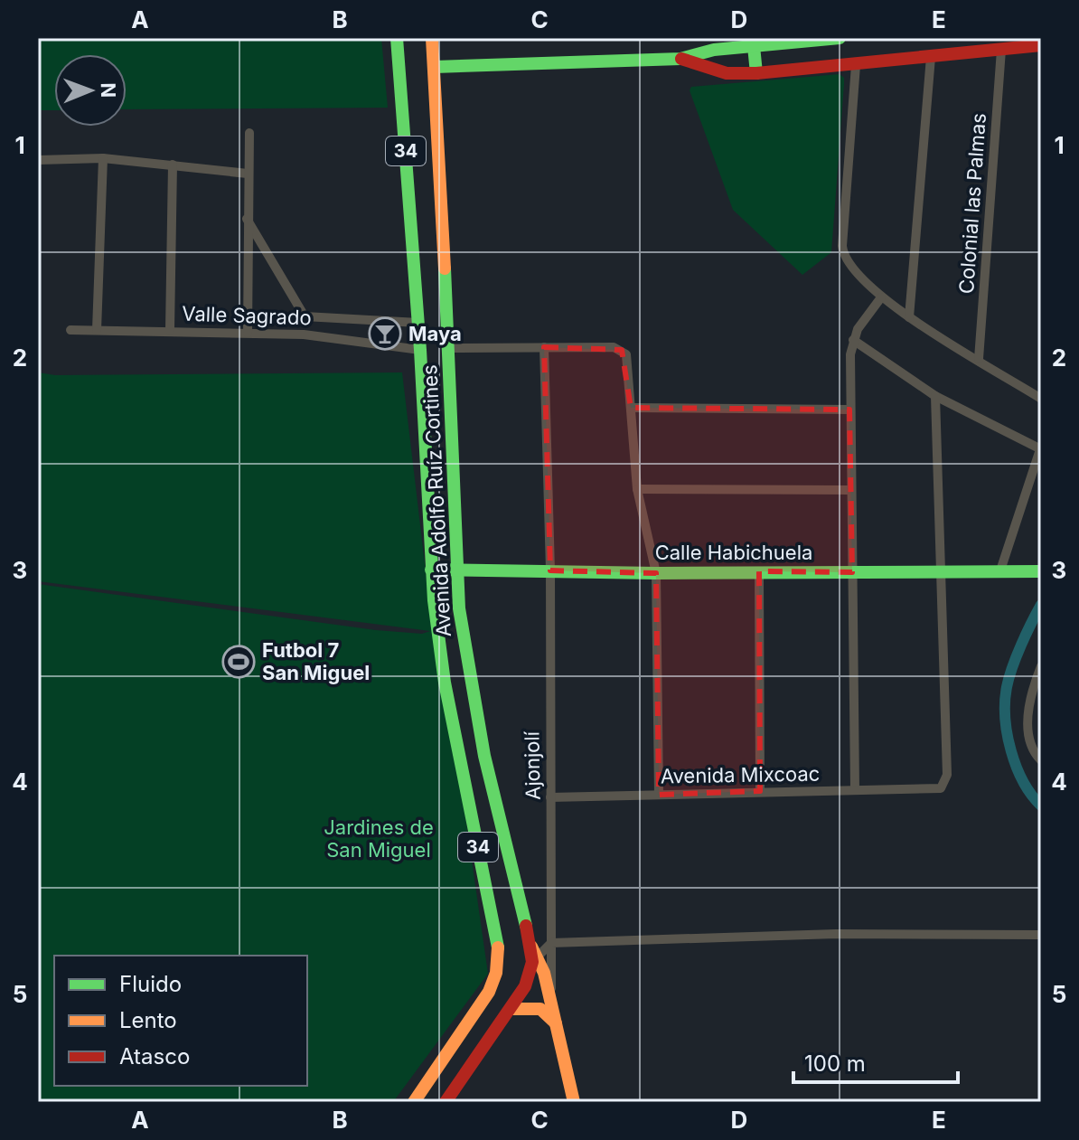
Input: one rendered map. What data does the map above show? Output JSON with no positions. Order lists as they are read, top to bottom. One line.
{"streets":{"main road":["34","Avenida Adolfo Ruíz Cortines","Calle Habichuela"],"street":["Colonial las Palmas","Valle Sagrado","Ajonjolí","Avenida Mixcoac"]},"crossings":[["Valle Sagrado","Avenida Adolfo Ruíz Cortines"],["Avenida Adolfo Ruíz Cortines","Calle Habichuela"],["Avenida Adolfo Ruíz Cortines","Ajonjolí"],["Calle Habichuela","Ajonjolí"],["Calle Habichuela","Avenida Mixcoac"],["Ajonjolí","Avenida Mixcoac"]],"parks":["Jardines de San Miguel"],"places":{"bar":["Maya"],"sports":["Futbol 7 San Miguel"]},"legend":["Fluido","Lento","Atasco"],"scale_bar":"100 m","north":"right","grid":{"columns":["A","B","C","D","E"],"rows":["1","2","3","4","5"]}}
